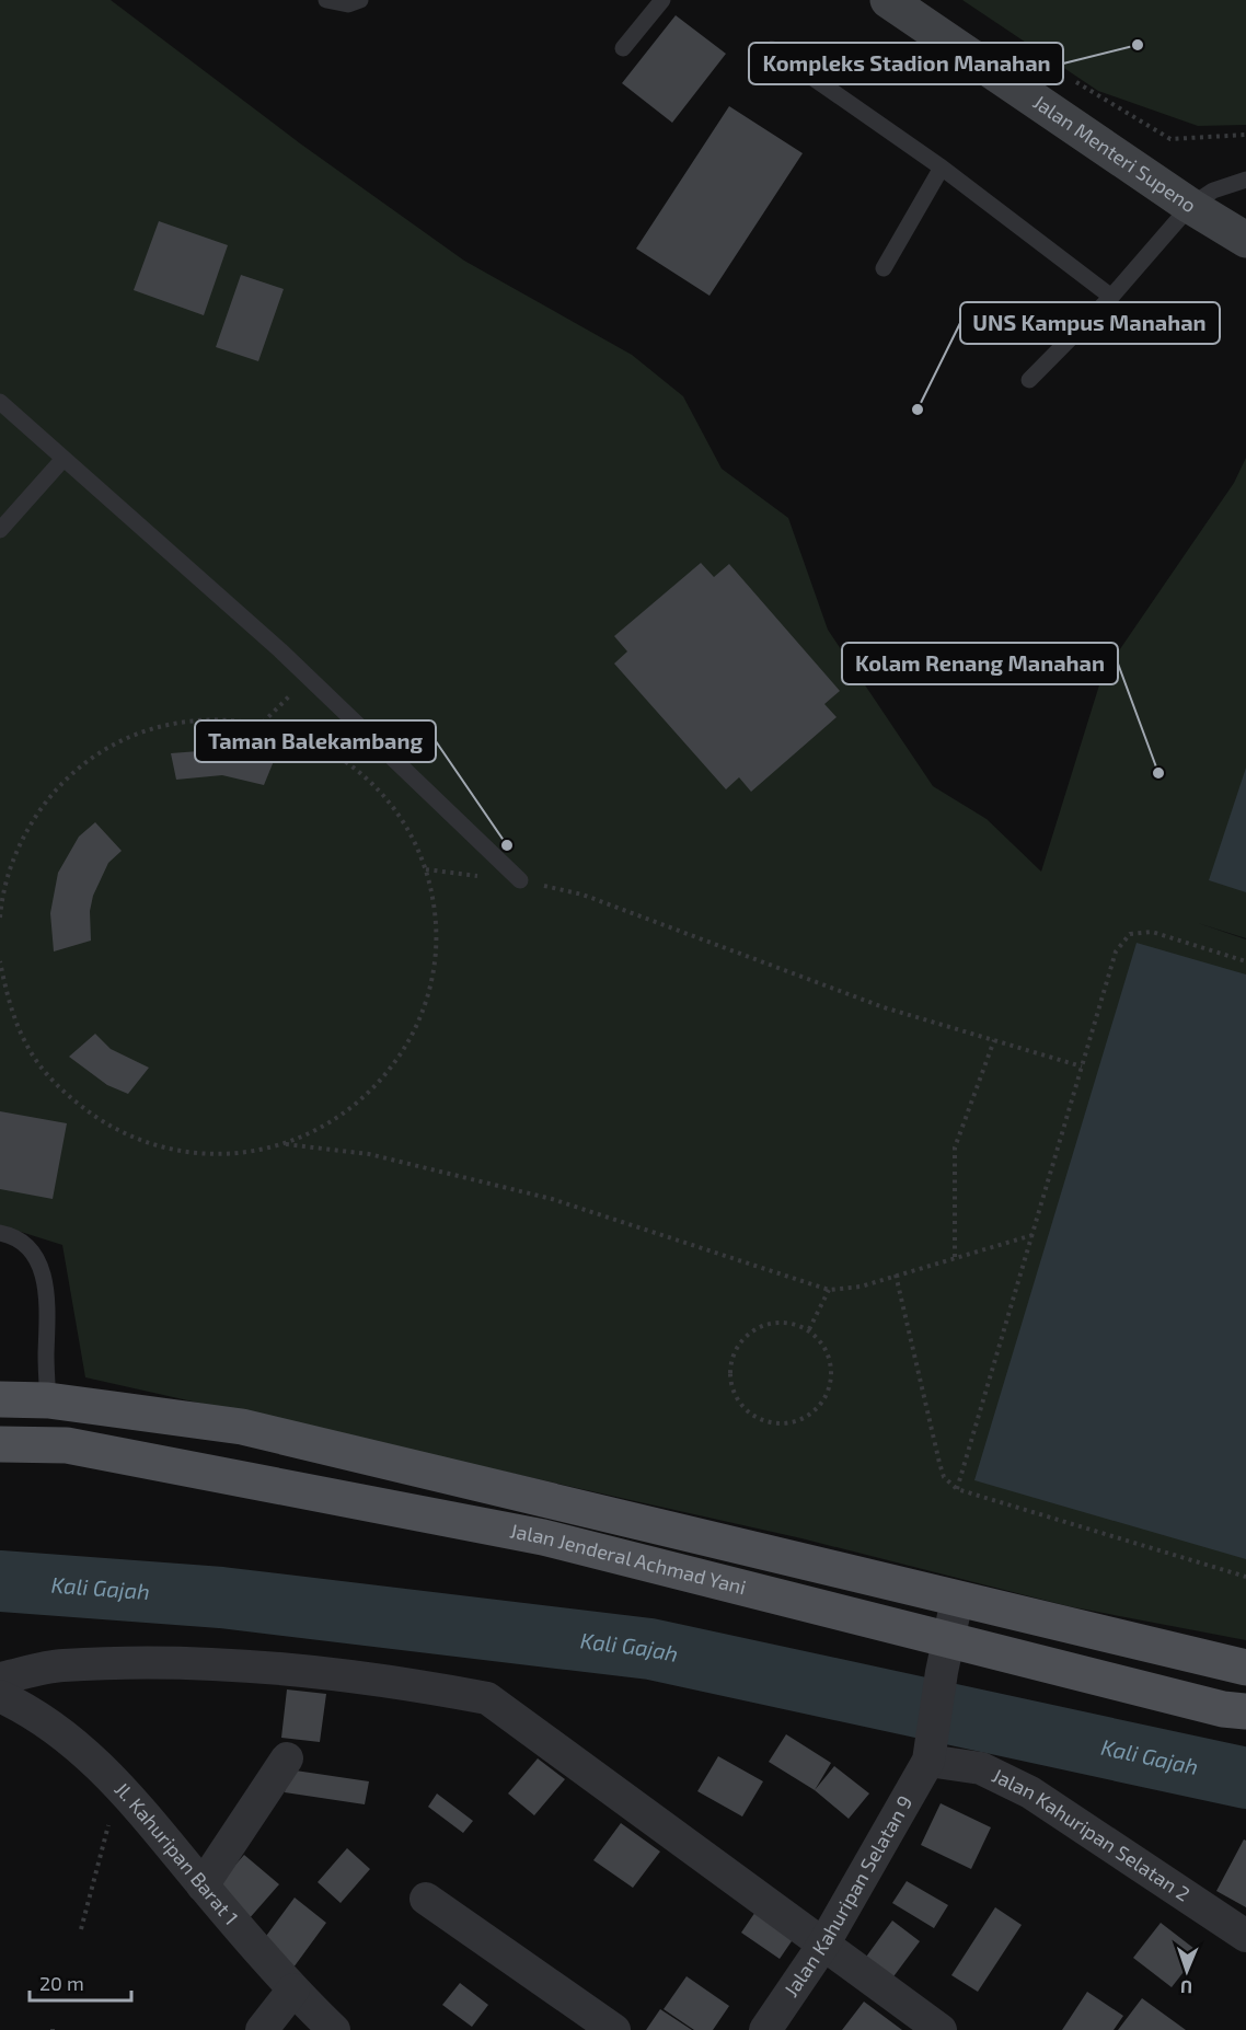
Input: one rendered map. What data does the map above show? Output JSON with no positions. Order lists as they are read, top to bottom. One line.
{"streets":{"main road":["Jalan Menteri Supeno","Jalan Jenderal Achmad Yani"],"street":["Jalan Kahuripan Selatan 2","Jl. Kahuripan Barat 1","Jalan Kahuripan Selatan 9"]},"crossings":[["Jalan Kahuripan Selatan 2","Jalan Kahuripan Selatan 9"]],"water":["Kali Gajah"],"places":["Kompleks Stadion Manahan","UNS Kampus Manahan","Kolam Renang Manahan","Taman Balekambang"],"scale_bar":"20 m","north":"bottom"}
